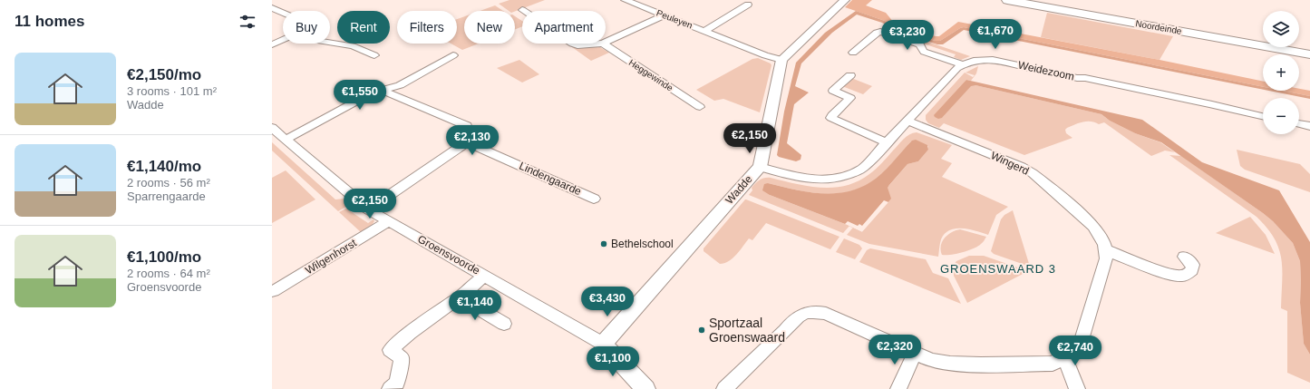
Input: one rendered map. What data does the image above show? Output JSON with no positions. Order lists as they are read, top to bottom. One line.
{"streets":{"main road":["Noordeinde"],"street":["Peuleyen","Weidezoom","Heggewinde","Wingerd","Lindengaarde","Wadde","Groensvoorde","Wilgenhorst"]},"crossings":[["Peuleyen","Wadde"],["Wadde","Groensvoorde"],["Groensvoorde","Wilgenhorst"]],"districts":["GROENSWAARD 3"],"places":["Bethelschool","Sportzaal Groenswaard"],"page":{"heading":"11 homes","map_buttons":["+","−"],"chip":["Buy","Rent","Filters","New","Apartment"],"price":["€1,670","€3,230","€1,550","€2,150","€2,130","€2,150","€3,430","€1,140","€2,320","€2,740","€1,100"],"list":[{"name":"€2,150/mo","note":"3 rooms · 101 m² · Wadde"},{"name":"€1,140/mo","note":"2 rooms · 56 m² · Sparrengaarde"},{"name":"€1,100/mo","note":"2 rooms · 64 m² · Groensvoorde"}]}}
